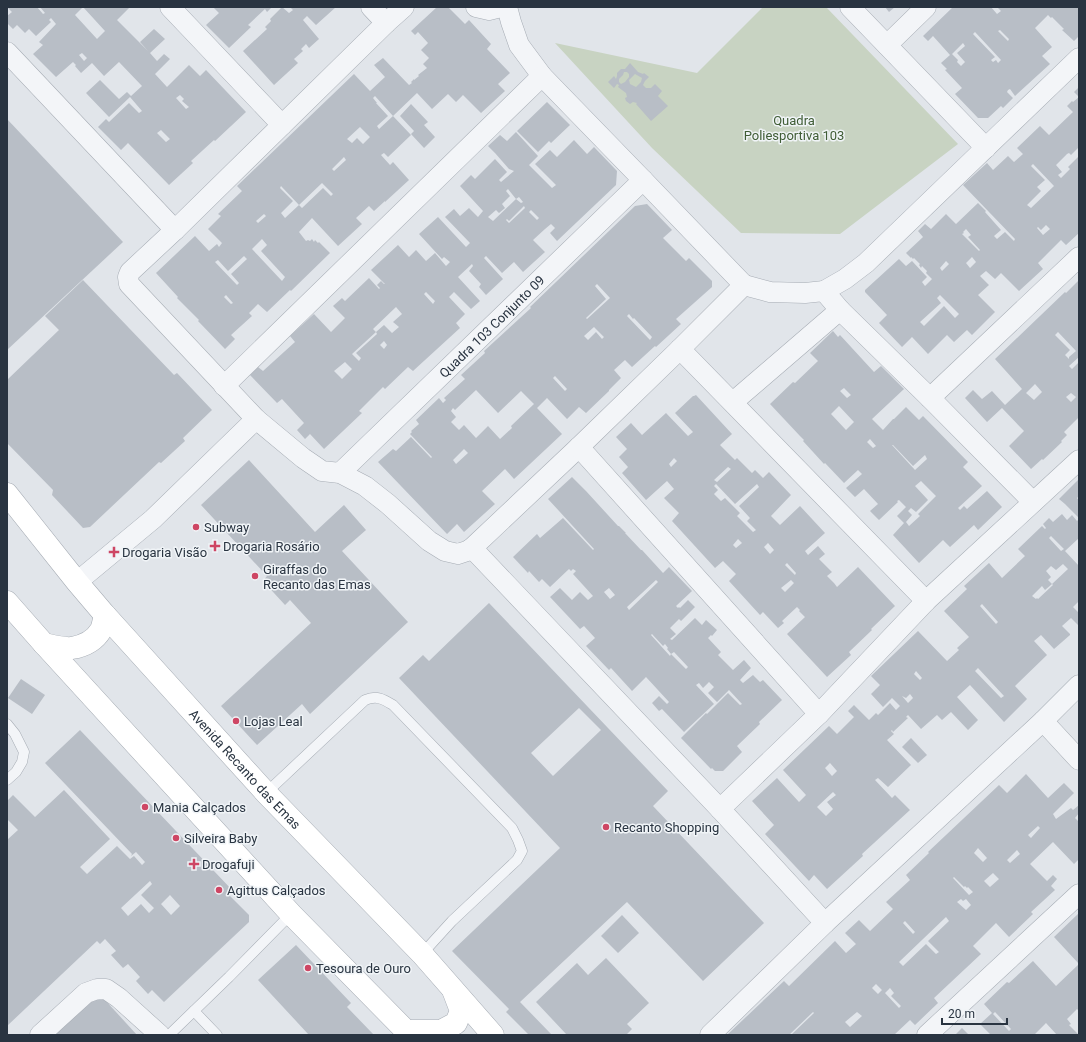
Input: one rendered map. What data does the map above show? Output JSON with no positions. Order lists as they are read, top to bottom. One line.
{"streets":{"main road":["Avenida Recanto das Emas"],"street":["Quadra 103 Conjunto 09"]},"parks":["Quadra Poliesportiva 103"],"places":{"other":["Subway","Giraffas do Recanto das Emas","Lojas Leal","Mania Calçados","Recanto Shopping","Silveira Baby","Agittus Calçados","Tesoura de Ouro"],"health":["Drogaria Rosário","Drogaria Visão","Drogafuji"]},"scale_bar":"20 m"}
